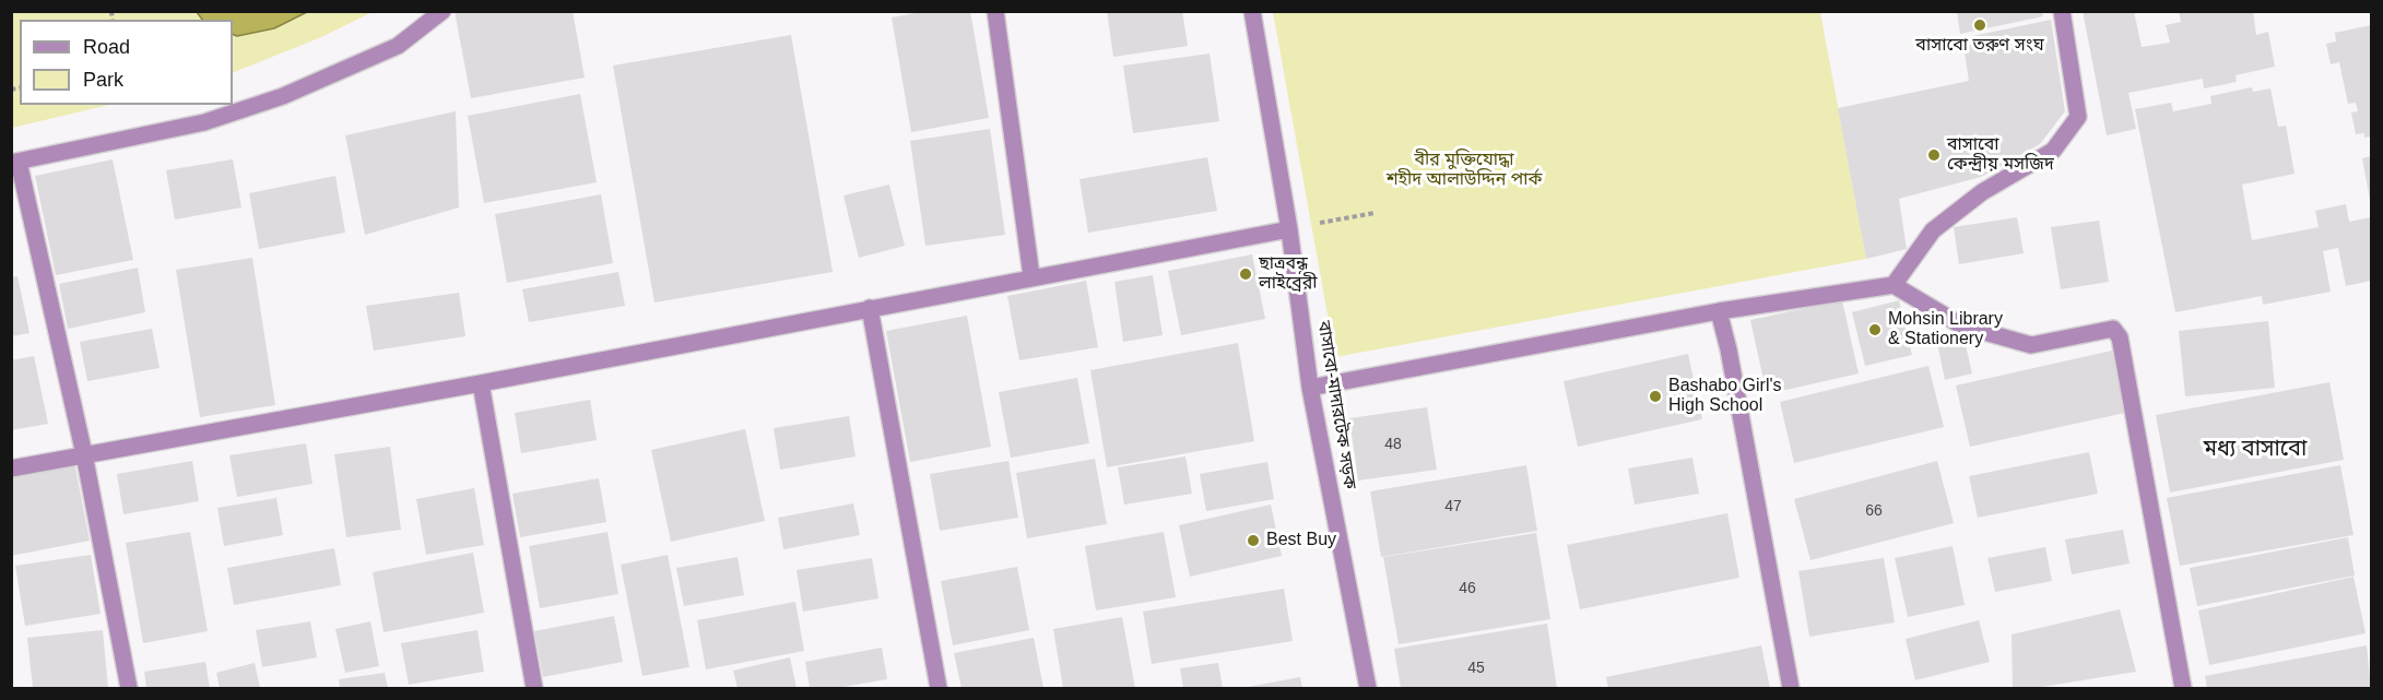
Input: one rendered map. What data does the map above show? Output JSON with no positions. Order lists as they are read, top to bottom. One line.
{"streets":{"street":["বাসাবো-মাদারটেক সড়ক"]},"districts":["মধ্য বাসাবো"],"parks":["বীর মুক্তিযোদ্ধা শহীদ আলাউদ্দিন পার্ক"],"places":["বাসাবো তরুণ সংঘ","বাসাবো কেন্দ্রীয় মসজিদ","ছাত্রবন্ধু লাইব্রেরী","Mohsin Library & Stationery","Bashabo Girl's High School","Best Buy"],"house_numbers":["48","47","66","46","45"],"legend":["Road","Park"]}
